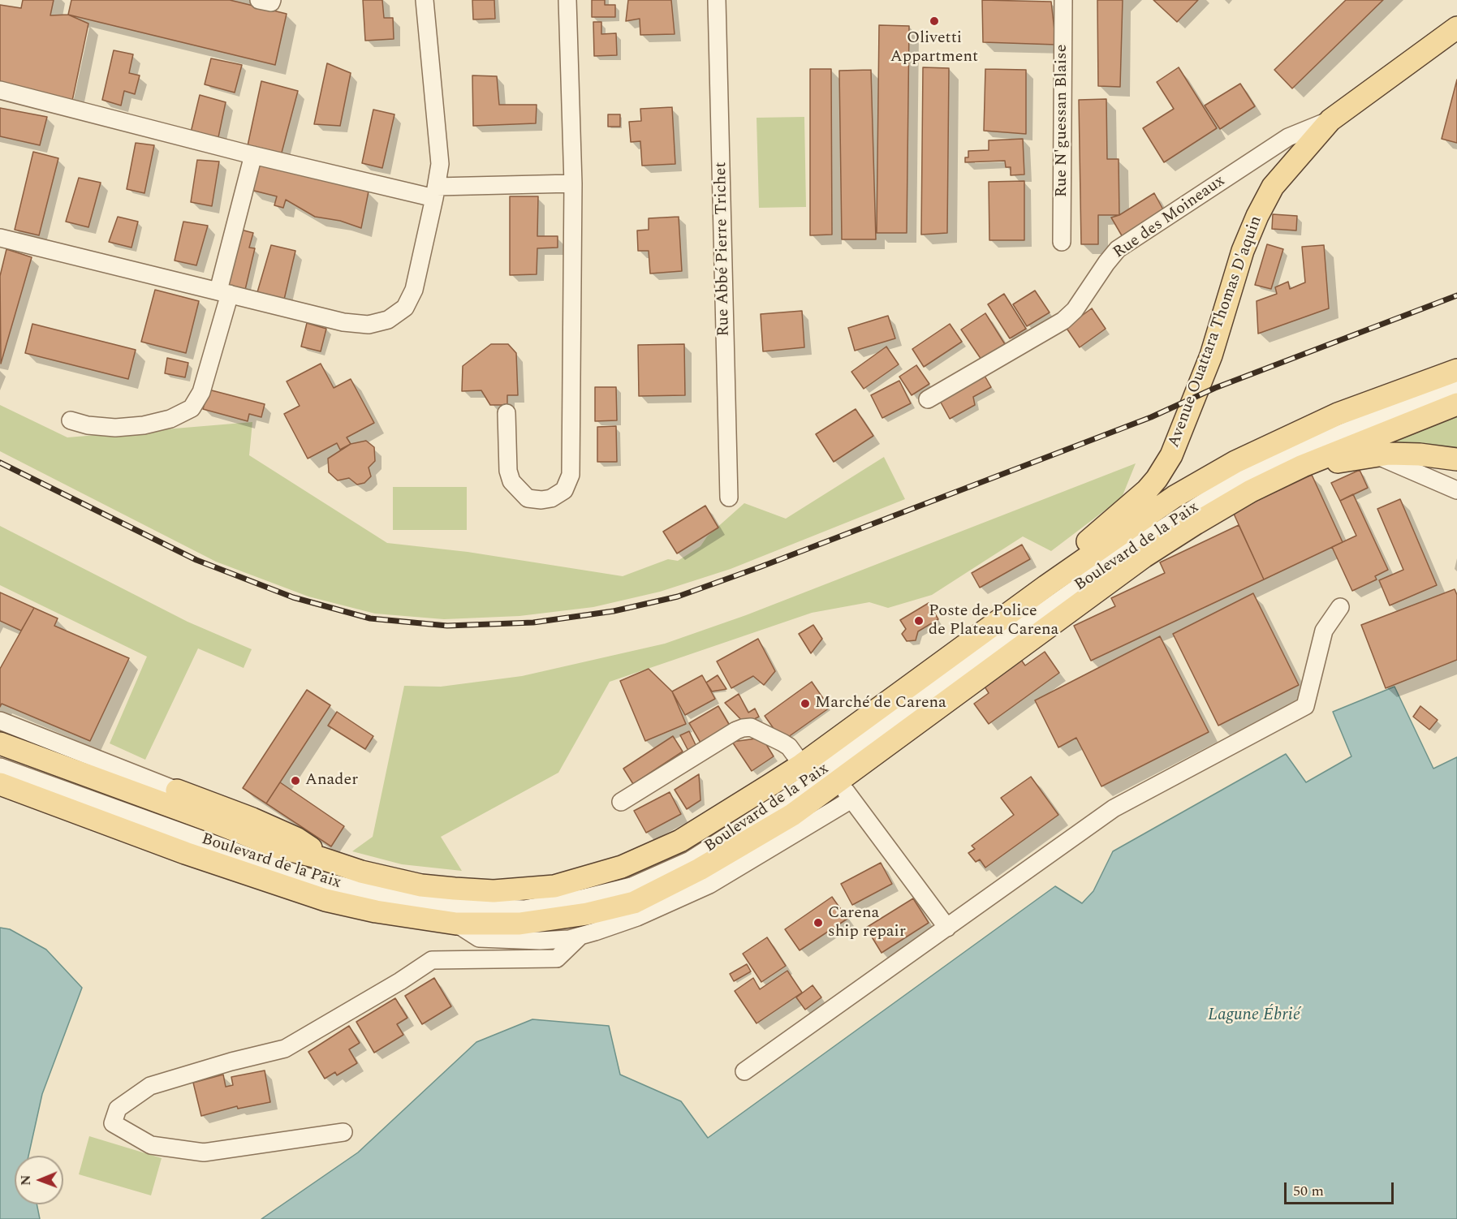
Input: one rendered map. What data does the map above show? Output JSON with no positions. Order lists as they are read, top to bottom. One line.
{"streets":{"main road":["Avenue Ouattara Thomas D'aquin","Boulevard de la Paix"],"street":["Rue N'guessan Blaise","Rue des Moineaux","Rue Abbé Pierre Trichet"]},"crossings":[["Rue des Moineaux","Avenue Ouattara Thomas D'aquin"],["Avenue Ouattara Thomas D'aquin","Boulevard de la Paix"]],"water":["Lagune Ébrié"],"places":["Olivetti Appartment","Poste de Police de Plateau Carena","Marché de Carena","Anader","Carena ship repair"],"scale_bar":"50 m","north":"left"}
